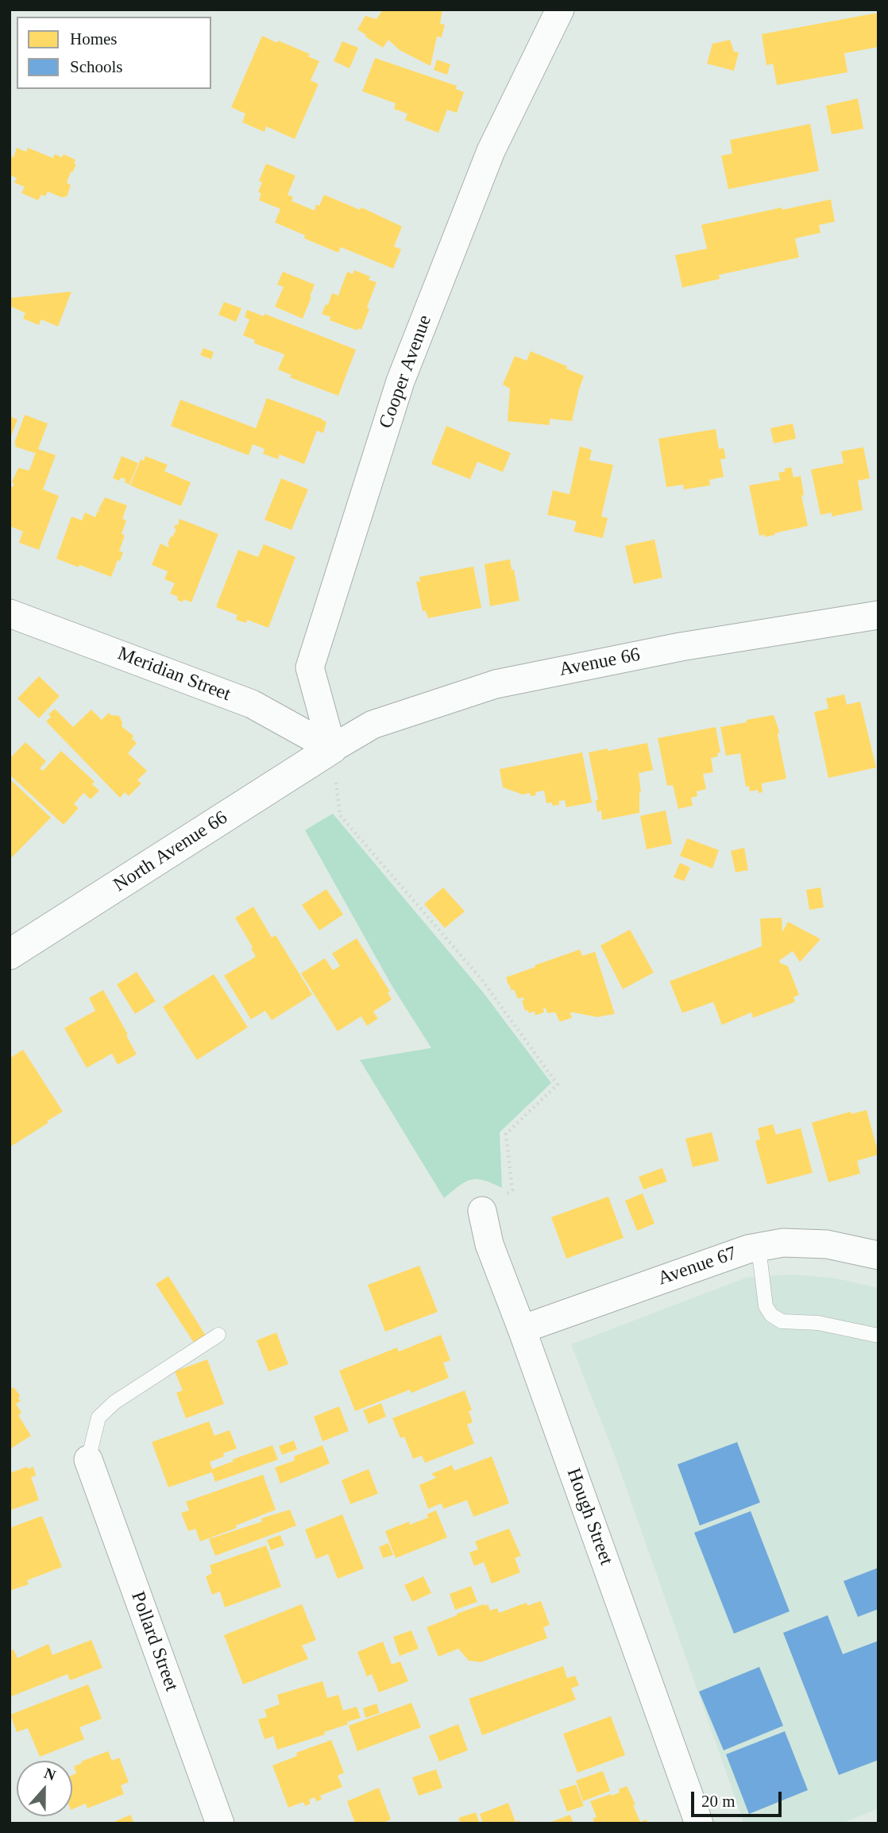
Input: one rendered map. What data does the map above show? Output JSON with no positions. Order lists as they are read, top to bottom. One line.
{"streets":{"street":["Cooper Avenue","Avenue 66","Meridian Street","North Avenue 66","Avenue 67","Hough Street","Pollard Street"]},"crossings":[["Cooper Avenue","Avenue 66"],["Cooper Avenue","Meridian Street"],["Cooper Avenue","North Avenue 66"],["Avenue 66","Meridian Street"],["Avenue 66","North Avenue 66"],["Meridian Street","North Avenue 66"],["Avenue 67","Hough Street"]],"legend":["Homes","Schools"],"scale_bar":"20 m","north":"top"}
